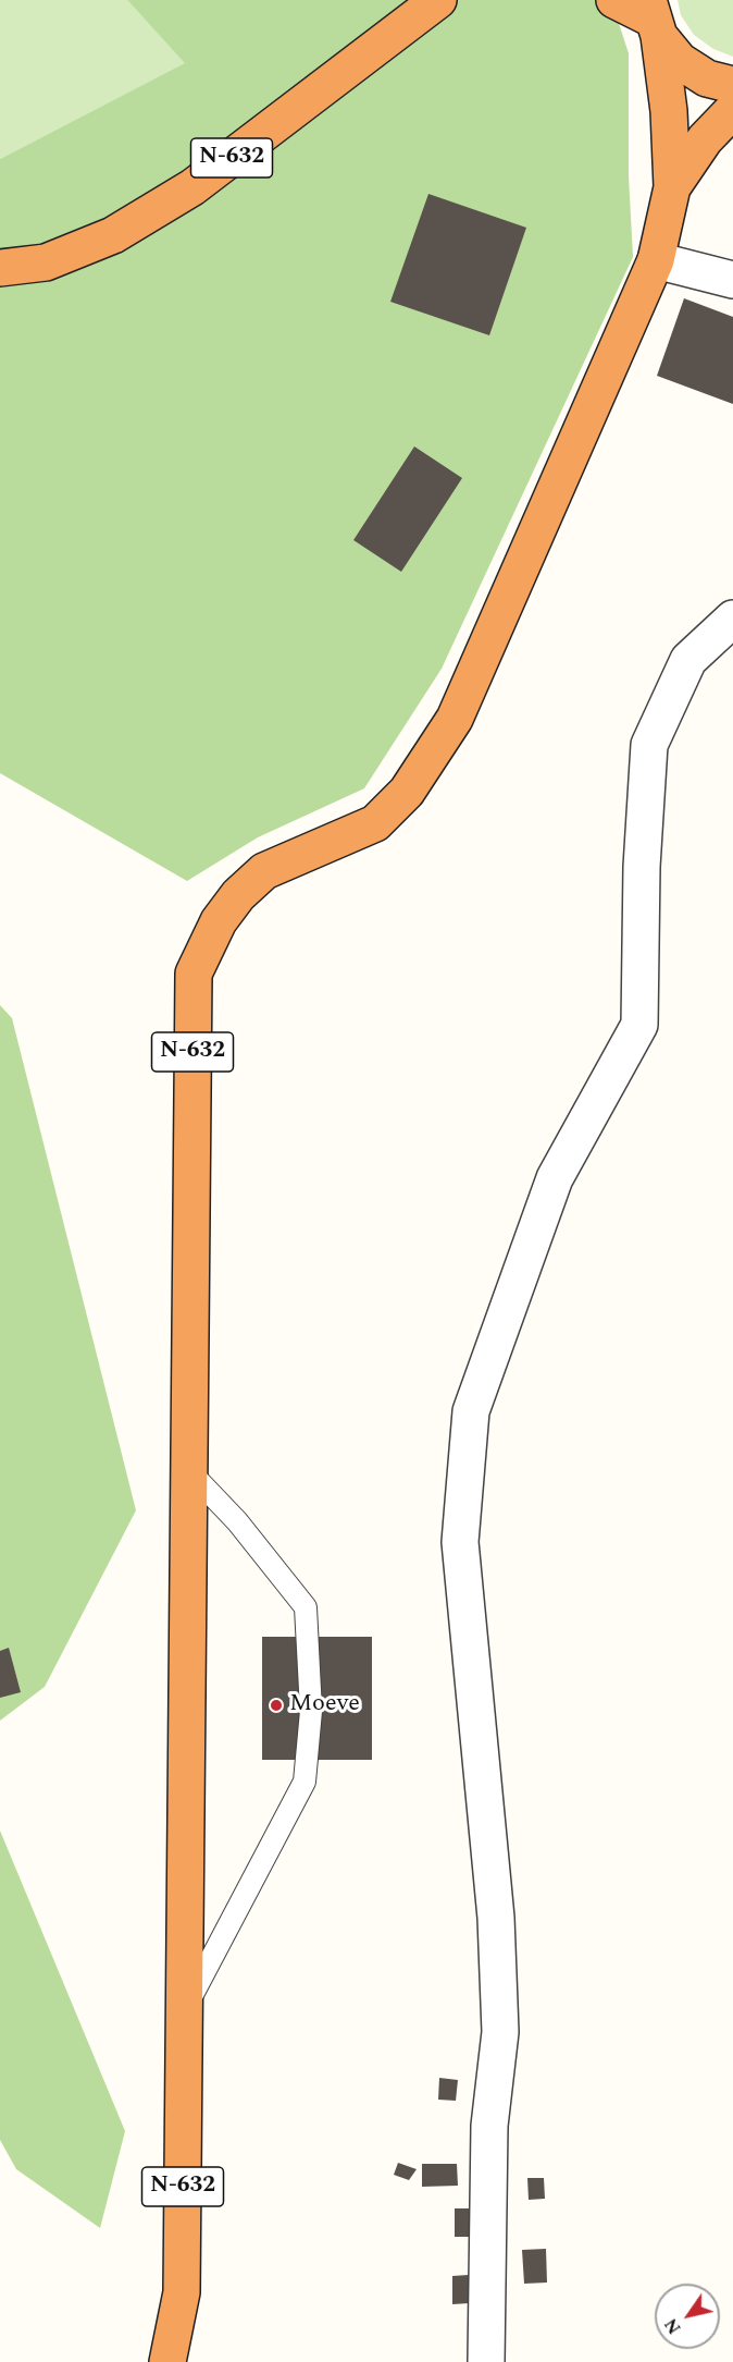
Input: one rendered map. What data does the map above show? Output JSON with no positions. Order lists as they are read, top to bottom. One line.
{"streets":{"highway":["N-632"]},"places":["Moeve"],"north":"bottom left"}
